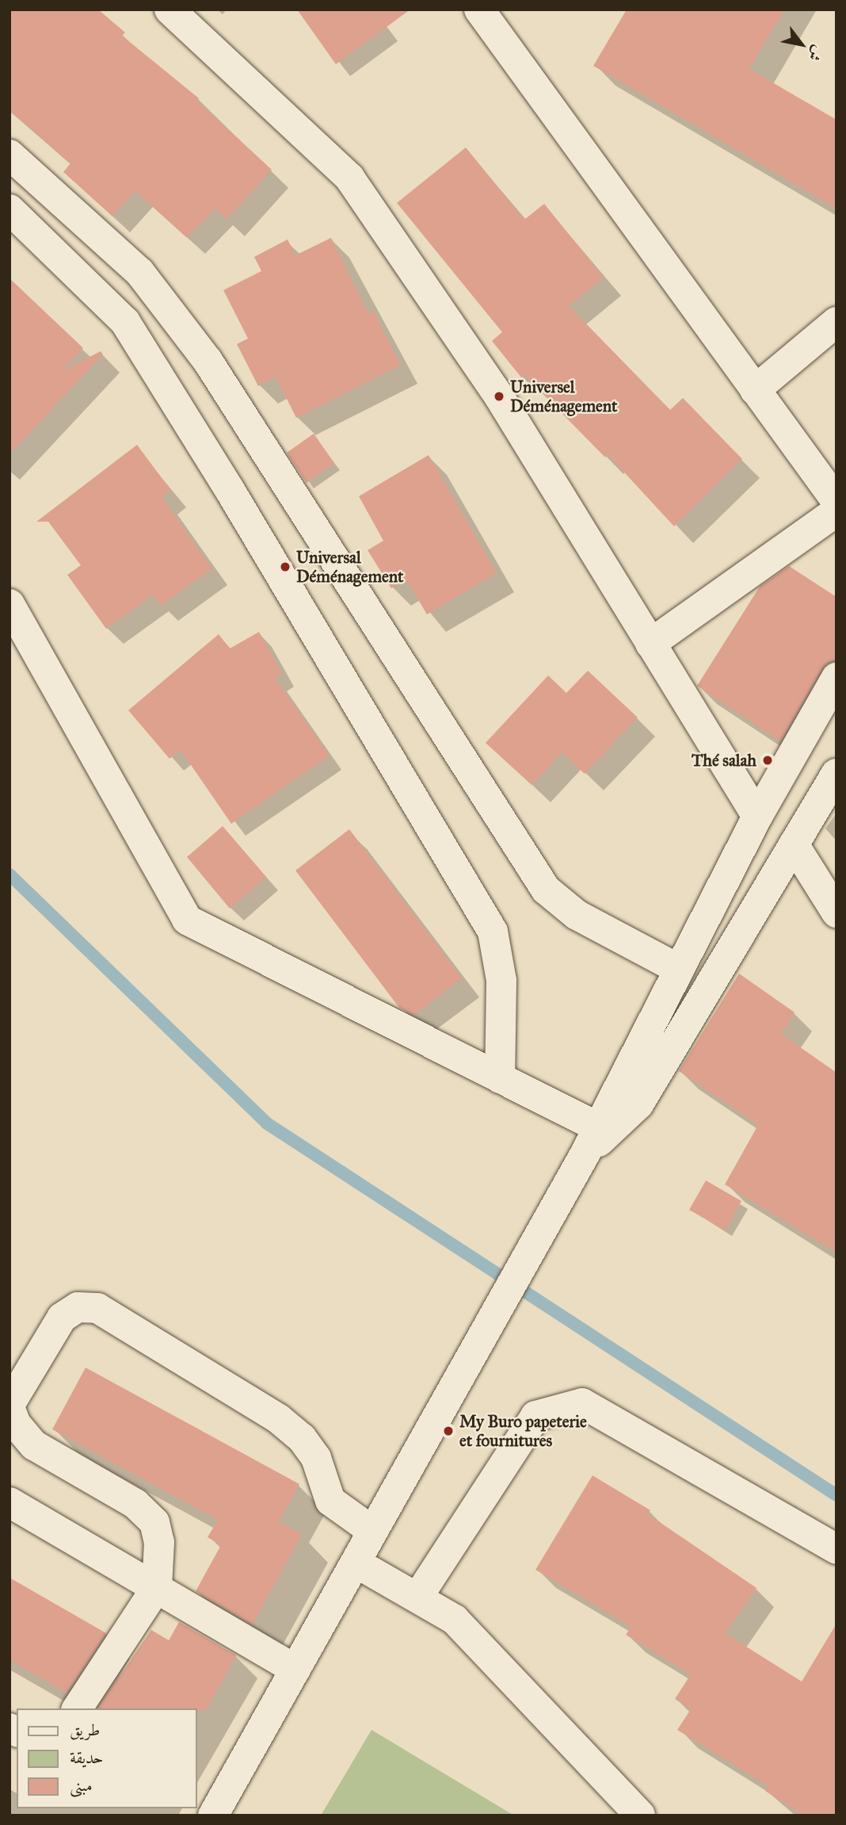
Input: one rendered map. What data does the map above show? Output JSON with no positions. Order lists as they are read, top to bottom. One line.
{"places":["Universel Déménagement","Universal Déménagement","Thé salah","My Buro papeterie et fournitures"],"legend":["طريق","حديقة","مبنى"],"north":"bottom right"}
